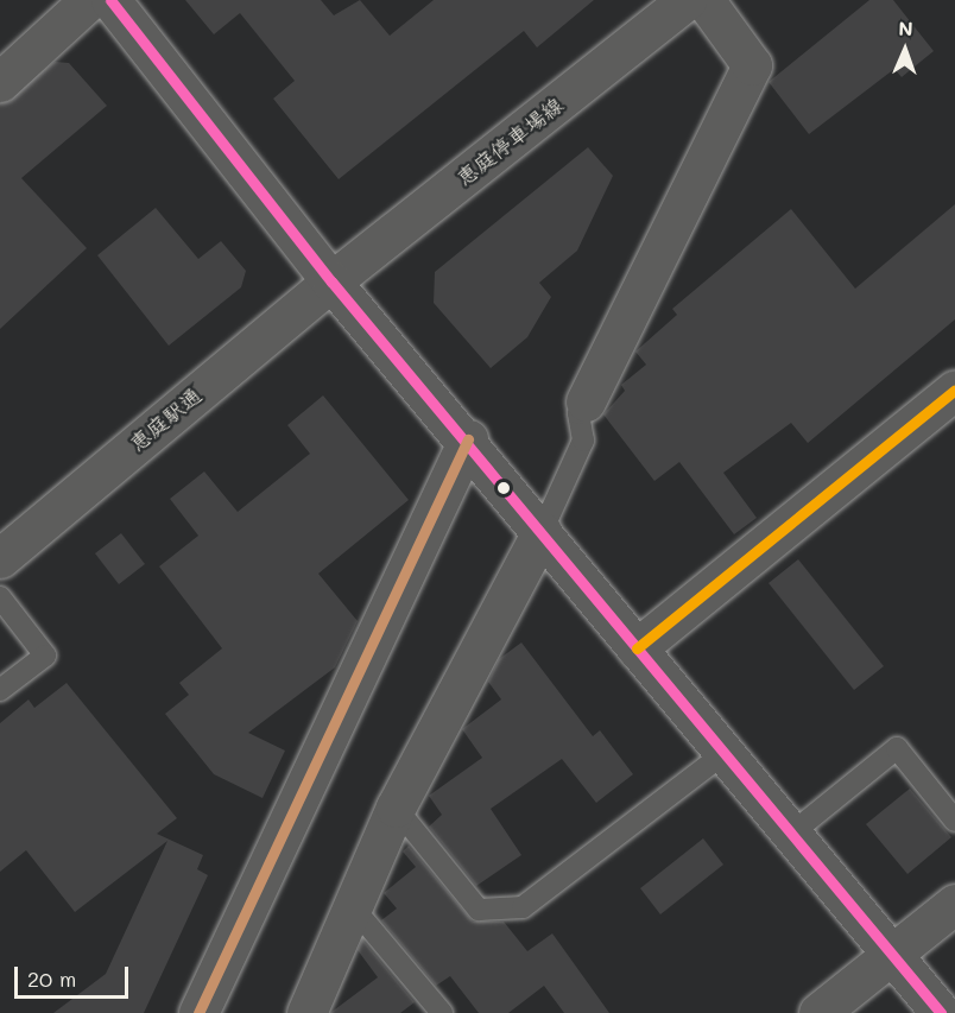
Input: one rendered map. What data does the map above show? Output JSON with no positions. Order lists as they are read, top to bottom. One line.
{"streets":{"street":["恵庭停車場線","恵庭駅通"]},"crossings":[["恵庭停車場線","恵庭駅通"]],"scale_bar":"20 m","north":"top"}
